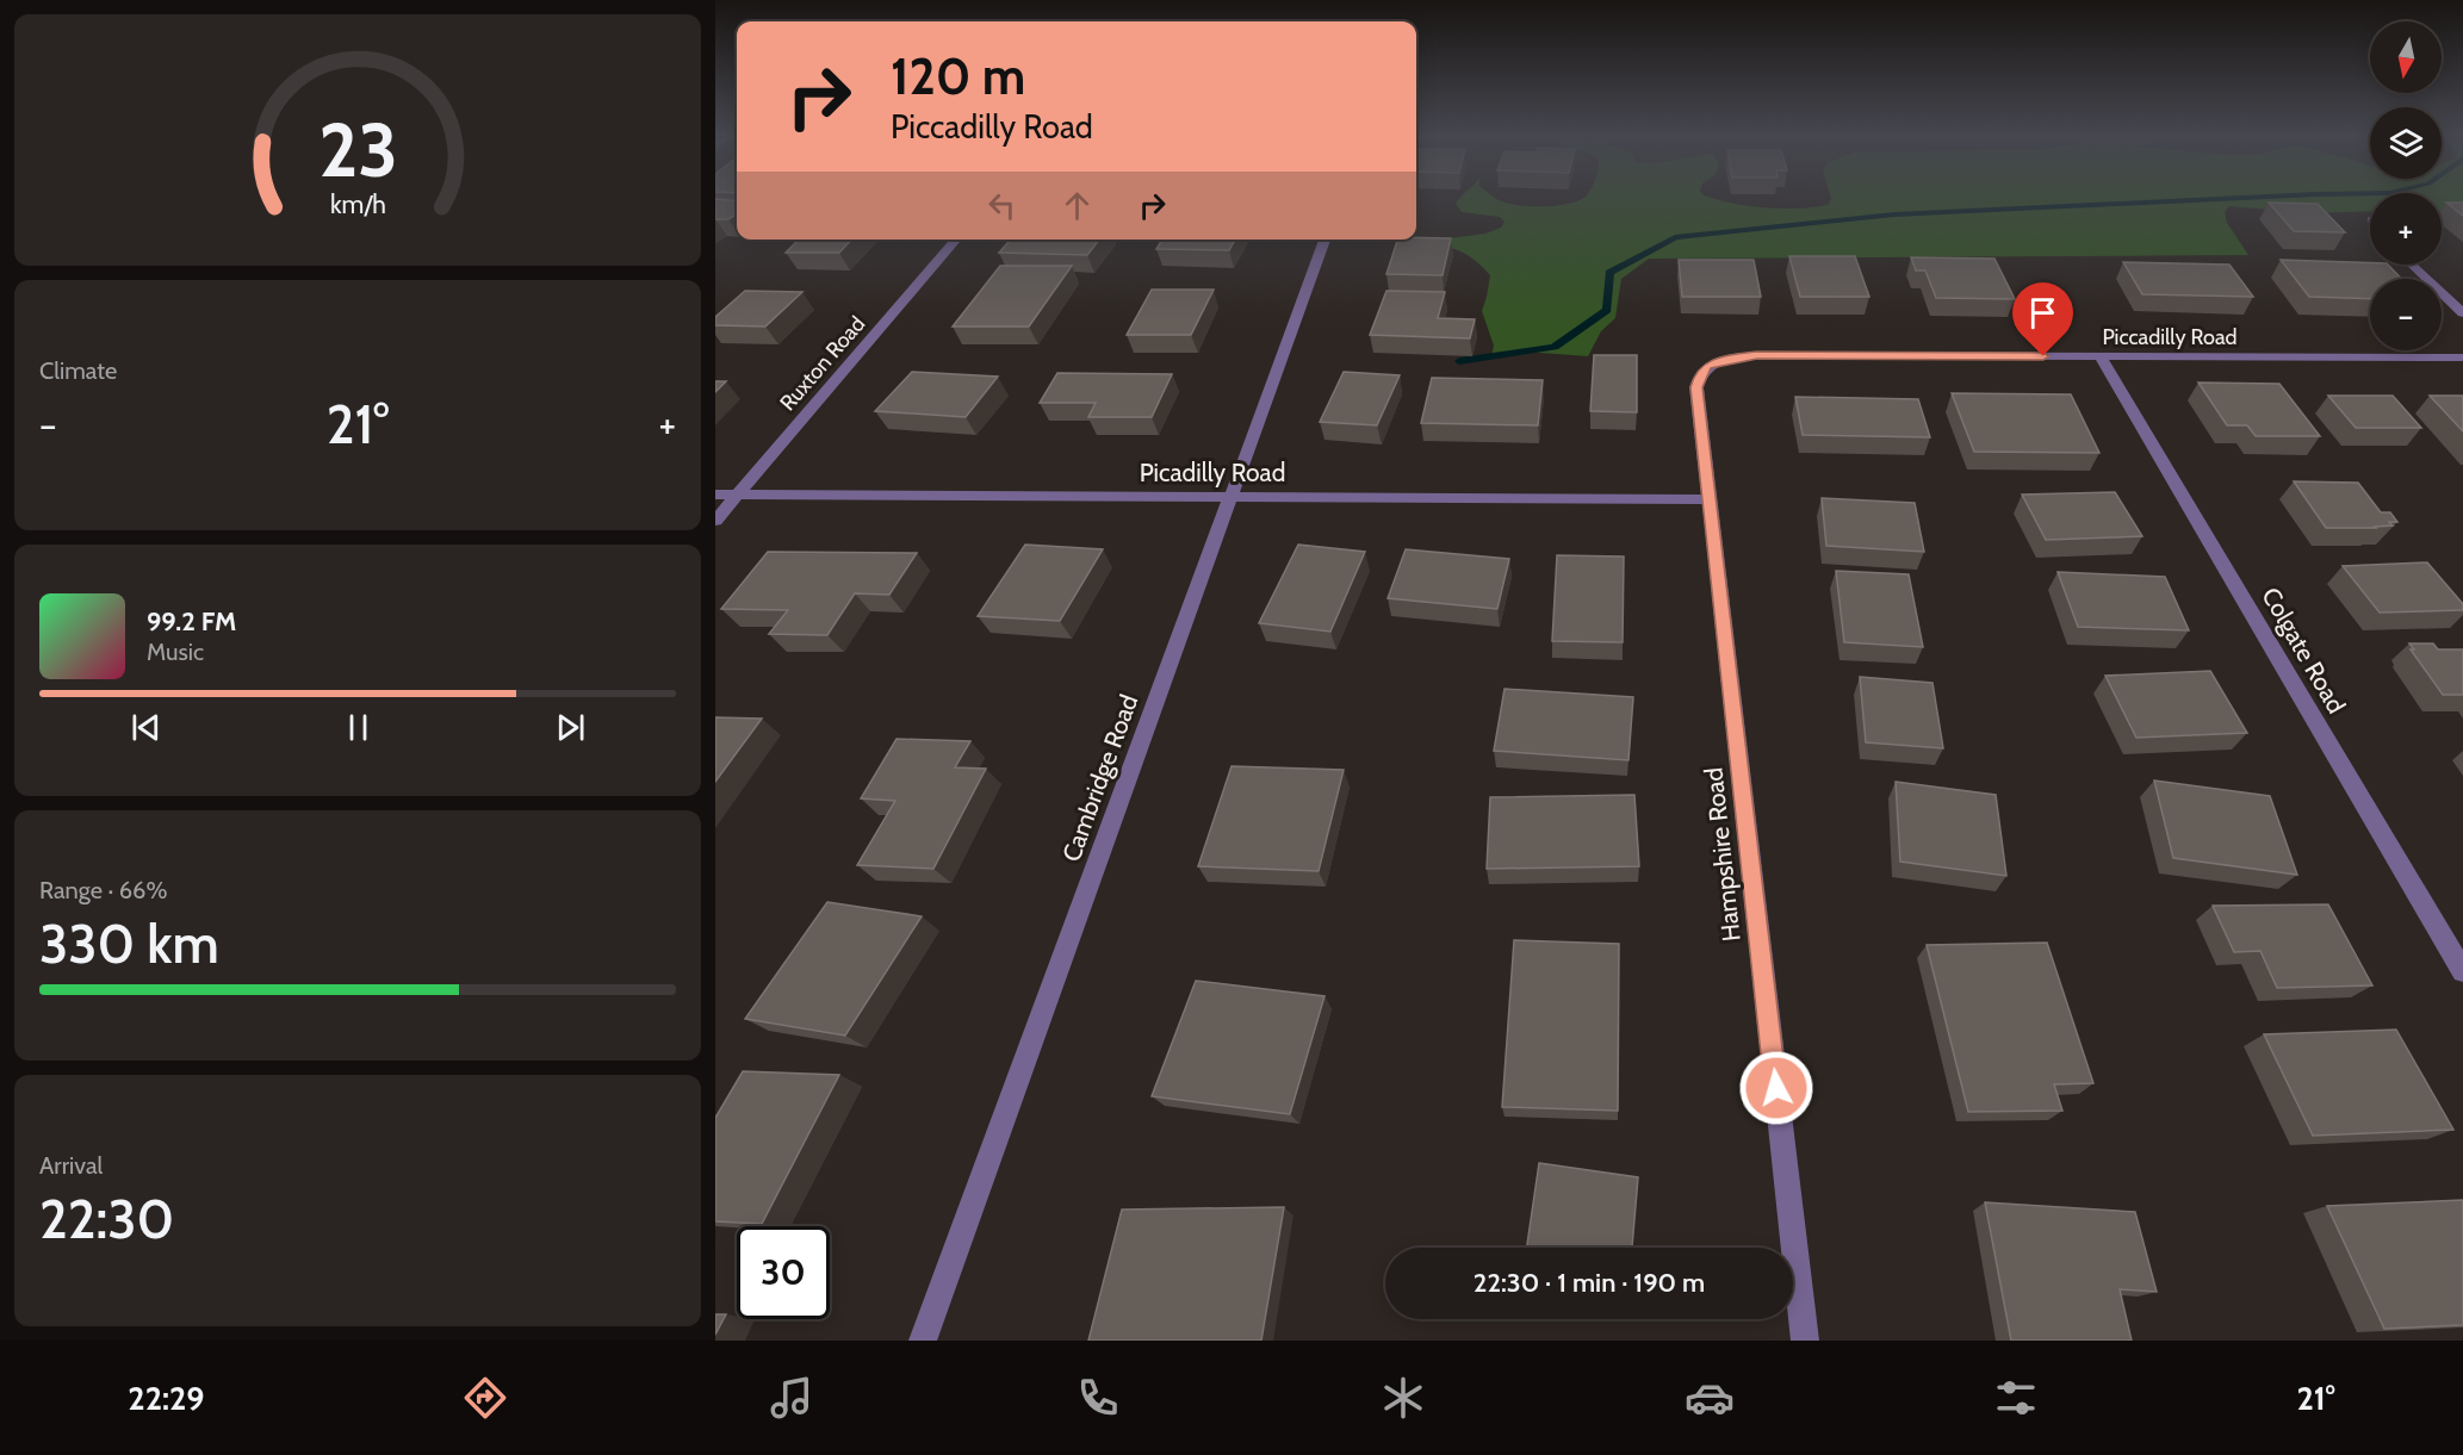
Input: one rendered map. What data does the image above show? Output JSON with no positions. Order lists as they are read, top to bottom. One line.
{"streets":{"street":["Piccadilly Road","Ruxton Road","Picadilly Road","Colgate Road","Cambridge Road","Hampshire Road"]},"crossings":[["Piccadilly Road","Colgate Road"],["Piccadilly Road","Hampshire Road"],["Ruxton Road","Picadilly Road"],["Picadilly Road","Cambridge Road"],["Picadilly Road","Hampshire Road"]],"north":"bottom","page":{"map_buttons":["+","−"],"turn":["120 m","Piccadilly Road"],"tile":["Climate",["Range · 66%","330 km"],["Arrival","22:30"]],"heat":["−","21°","+"],"song":["99.2 FM","Music"],"limit":"30","trip":"22:30 · 1 min · 190 m","tabs":["22:29","21°"],"gauge":["23","km/h"]}}
